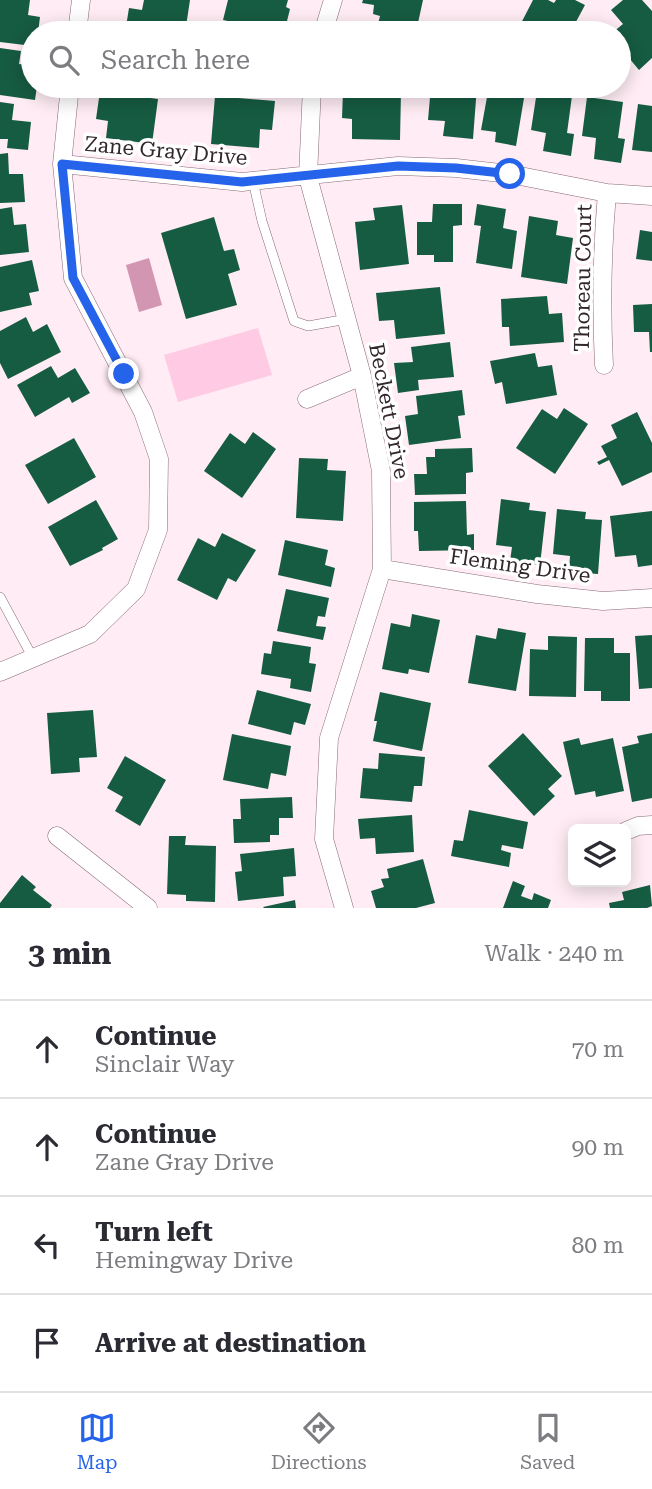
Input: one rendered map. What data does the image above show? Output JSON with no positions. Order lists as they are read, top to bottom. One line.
{"streets":{"street":["Zane Gray Drive","Thoreau Court","Beckett Drive","Fleming Drive"]},"crossings":[["Zane Gray Drive","Thoreau Court"],["Zane Gray Drive","Beckett Drive"],["Beckett Drive","Fleming Drive"]],"page":{"search":"Search here","heading":["3 min","Walk · 240 m"],"list":[["Continue","Sinclair Way","70 m"],["Continue","Zane Gray Drive","90 m"],["Turn left","Hemingway Drive","80 m"],"Arrive at destination"],"nav":["Map","Directions","Saved"]}}
